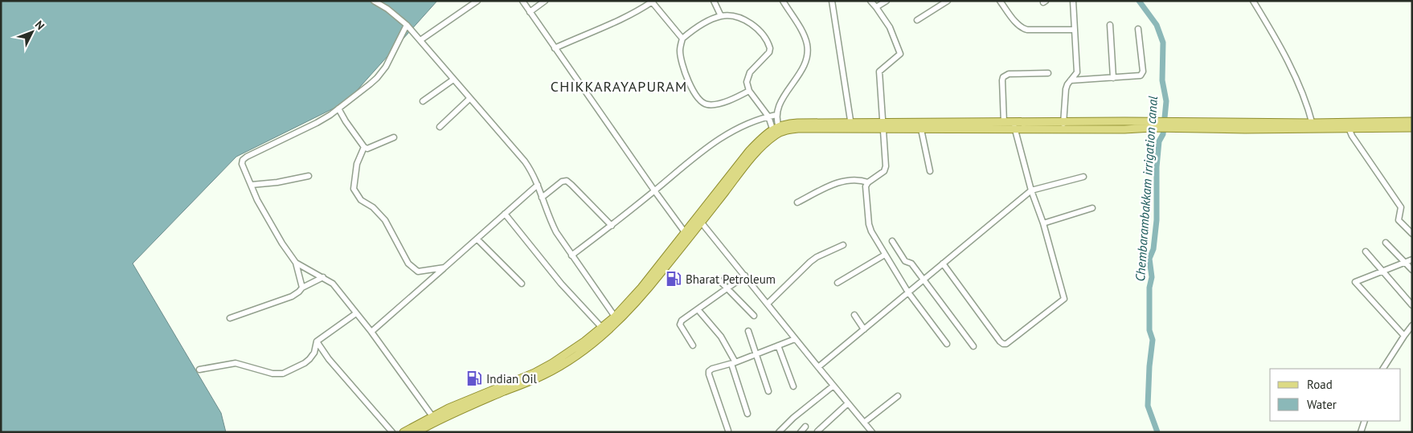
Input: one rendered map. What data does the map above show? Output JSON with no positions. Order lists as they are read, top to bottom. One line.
{"districts":["CHIKKARAYAPURAM"],"water":["Chembarambakkam irrigation canal"],"places":{"fuel station":["Bharat Petroleum","Indian Oil"]},"legend":["Road","Water"],"north":"top right"}
